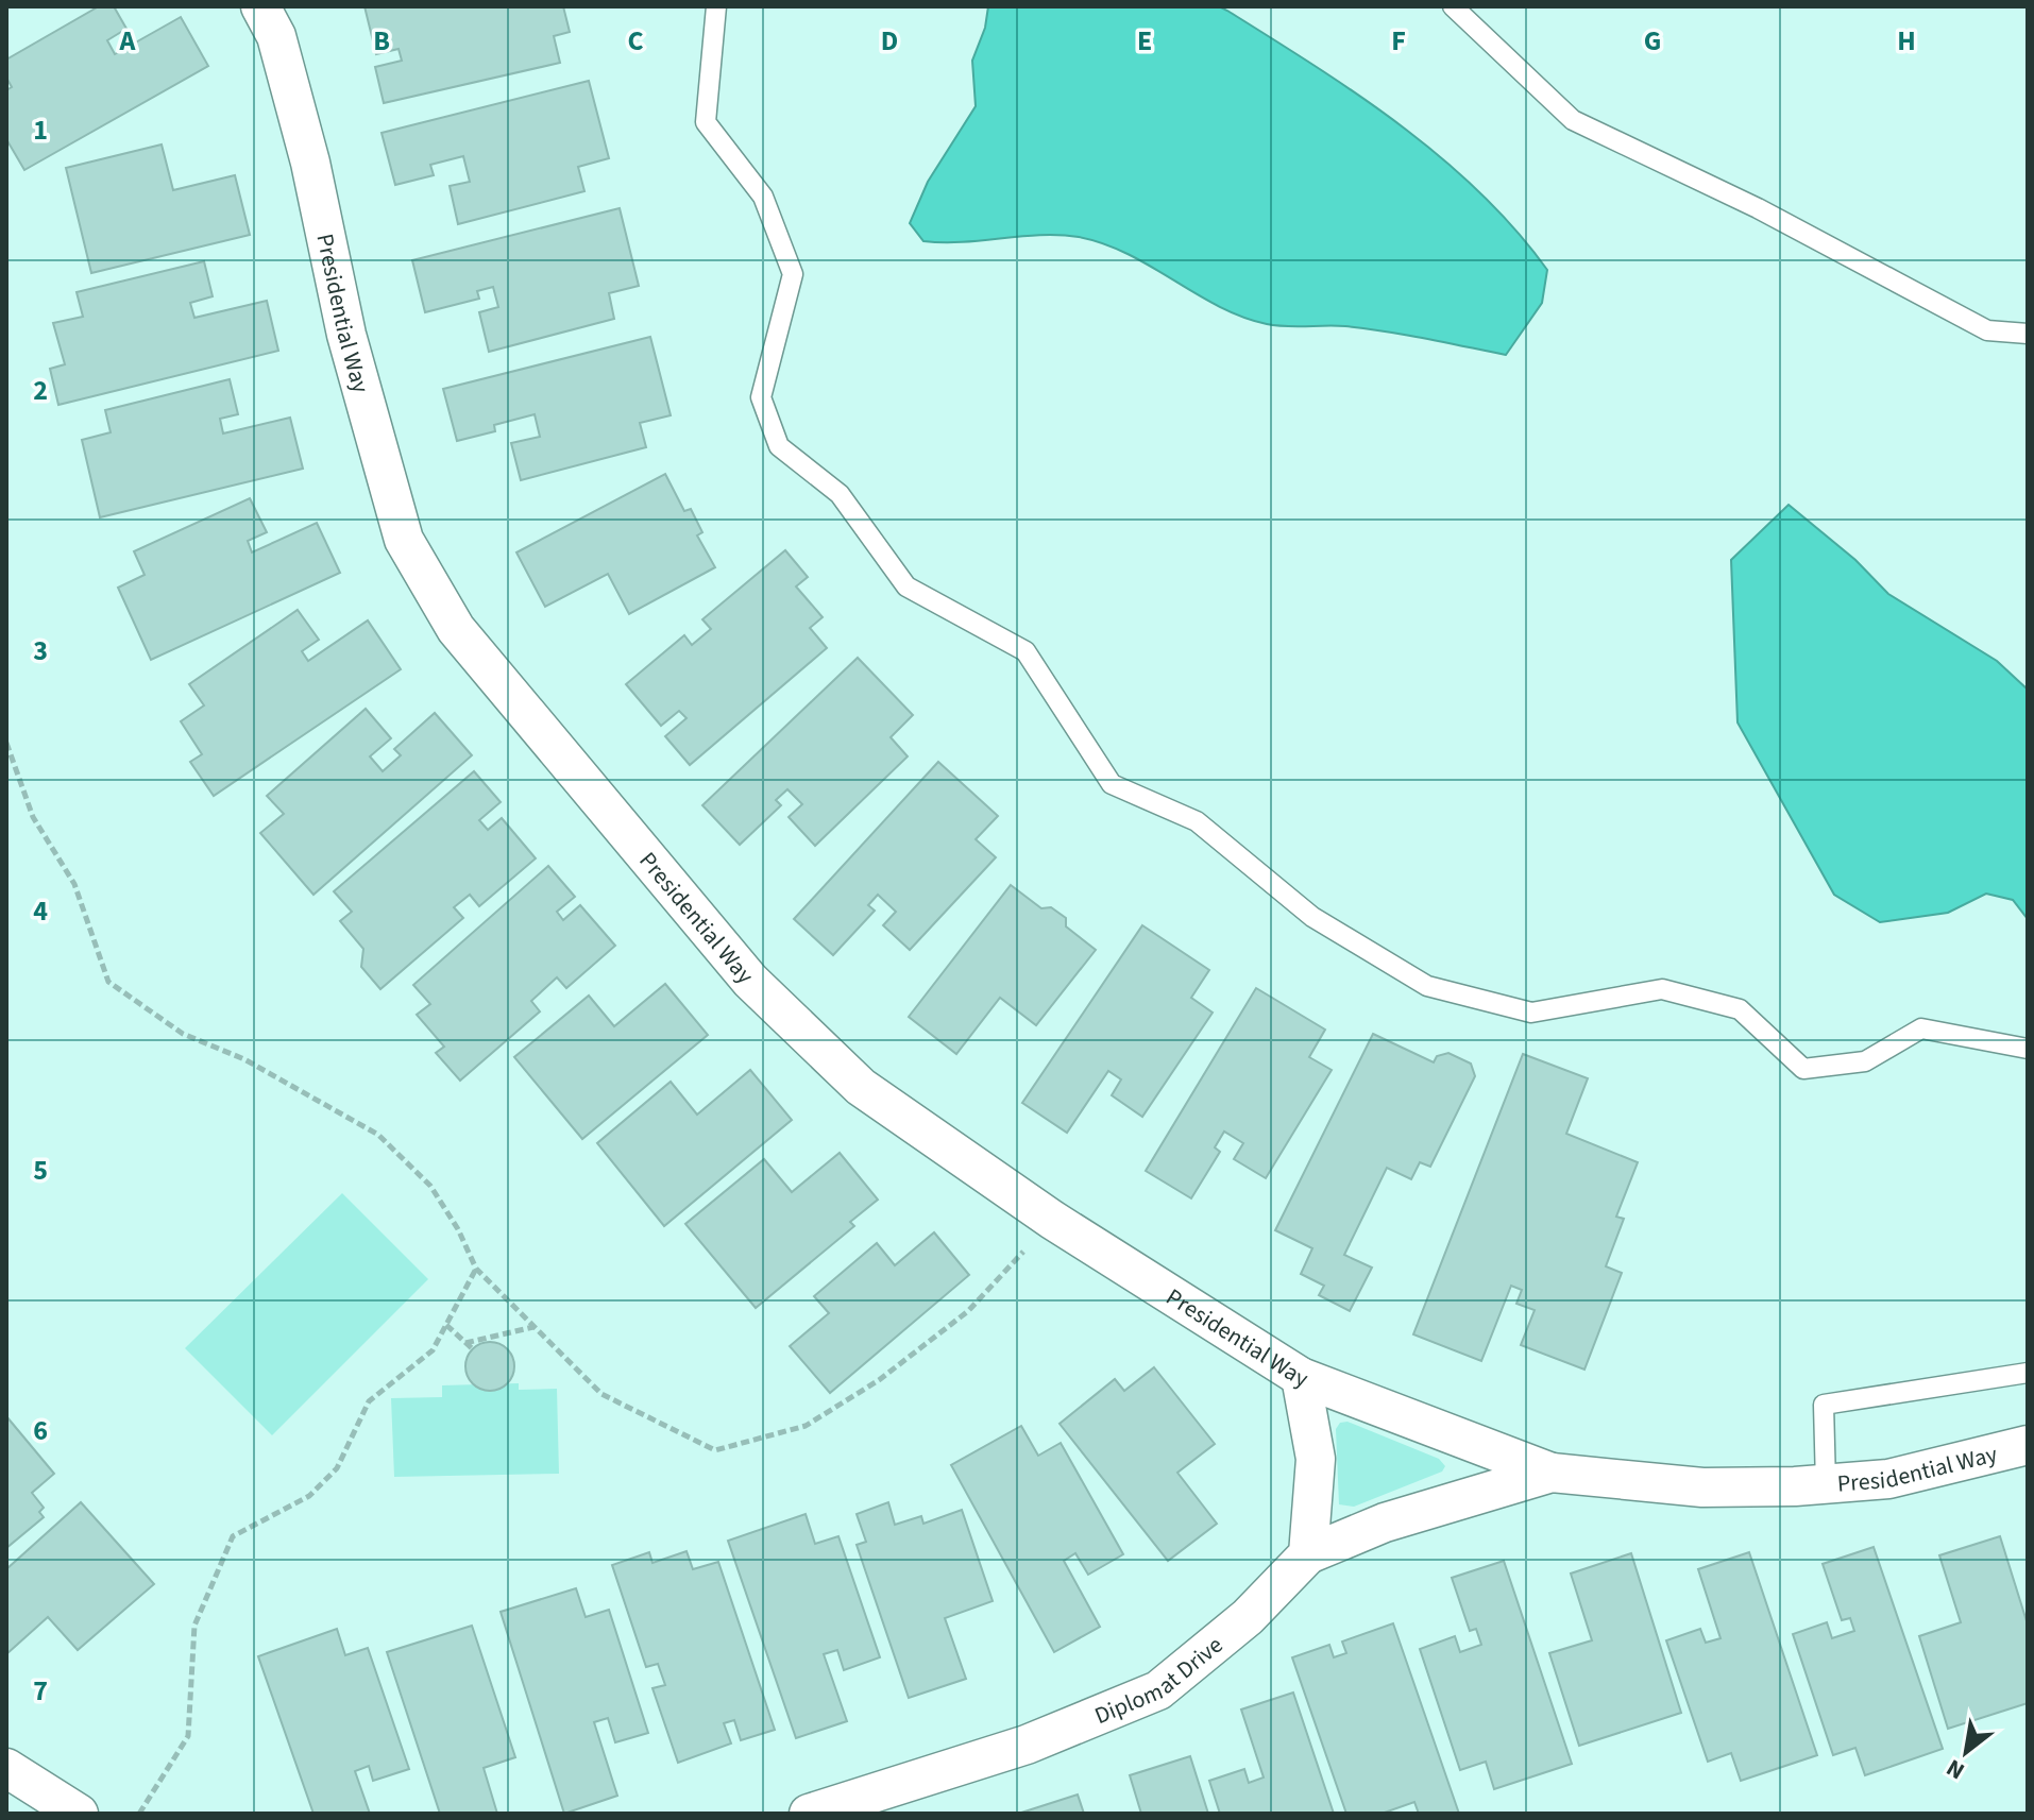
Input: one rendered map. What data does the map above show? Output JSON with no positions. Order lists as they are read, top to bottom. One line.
{"streets":{"street":["Presidential Way","Diplomat Drive"]},"crossings":[["Presidential Way","Diplomat Drive"]],"north":"bottom left","grid":{"columns":["A","B","C","D","E","F","G","H"],"rows":["1","2","3","4","5","6","7"]}}
